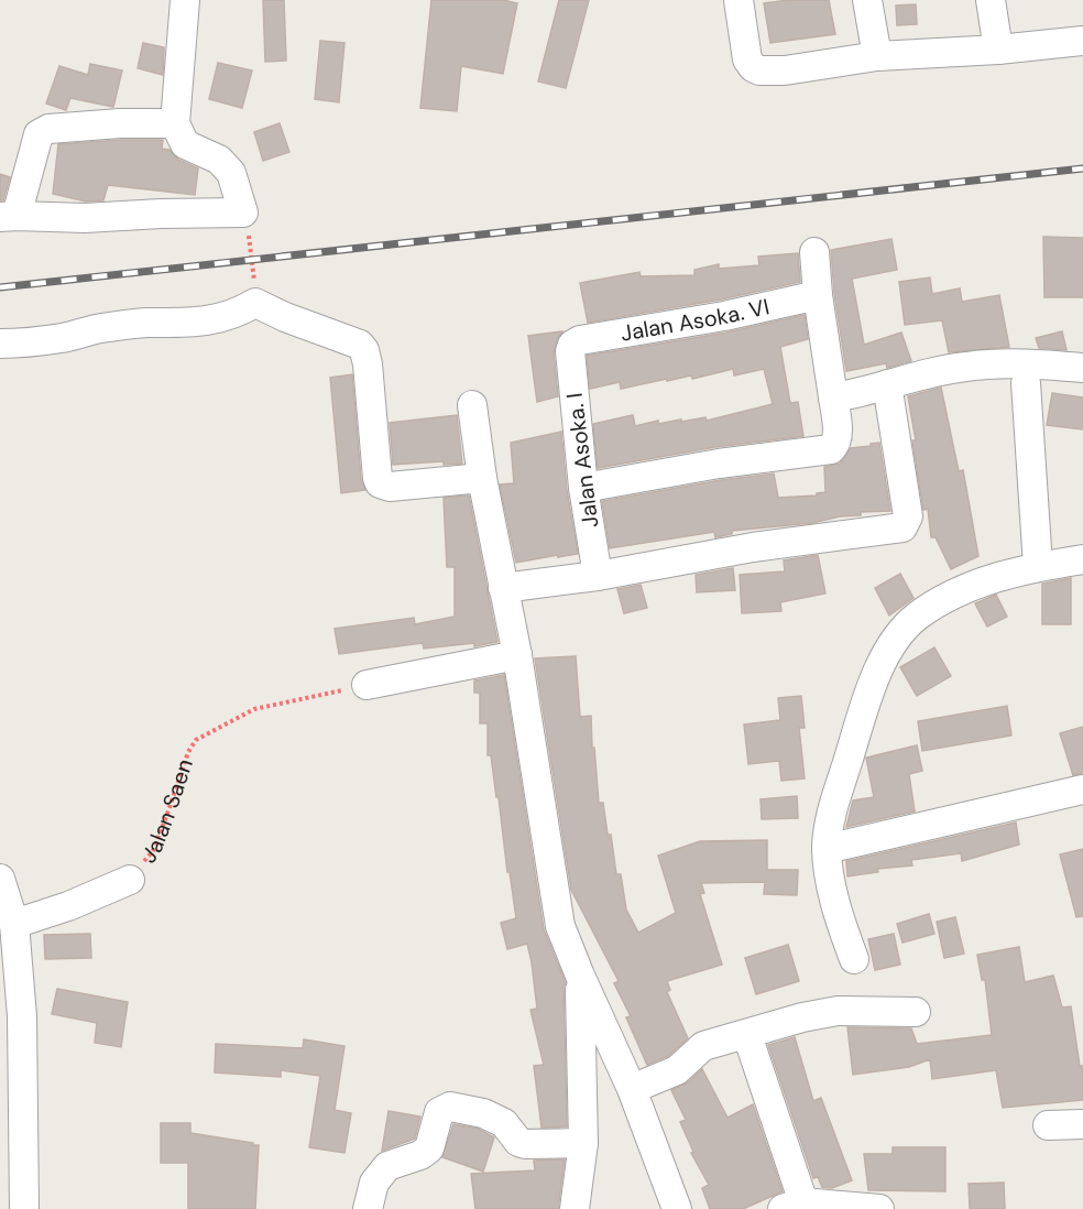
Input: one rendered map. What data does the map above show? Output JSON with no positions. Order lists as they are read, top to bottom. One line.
{"streets":{"street":["Jalan Asoka. VI","Jalan Asoka. I","Jalan Saen"]},"crossings":[["Jalan Asoka. VI","Jalan Asoka. I"]]}
